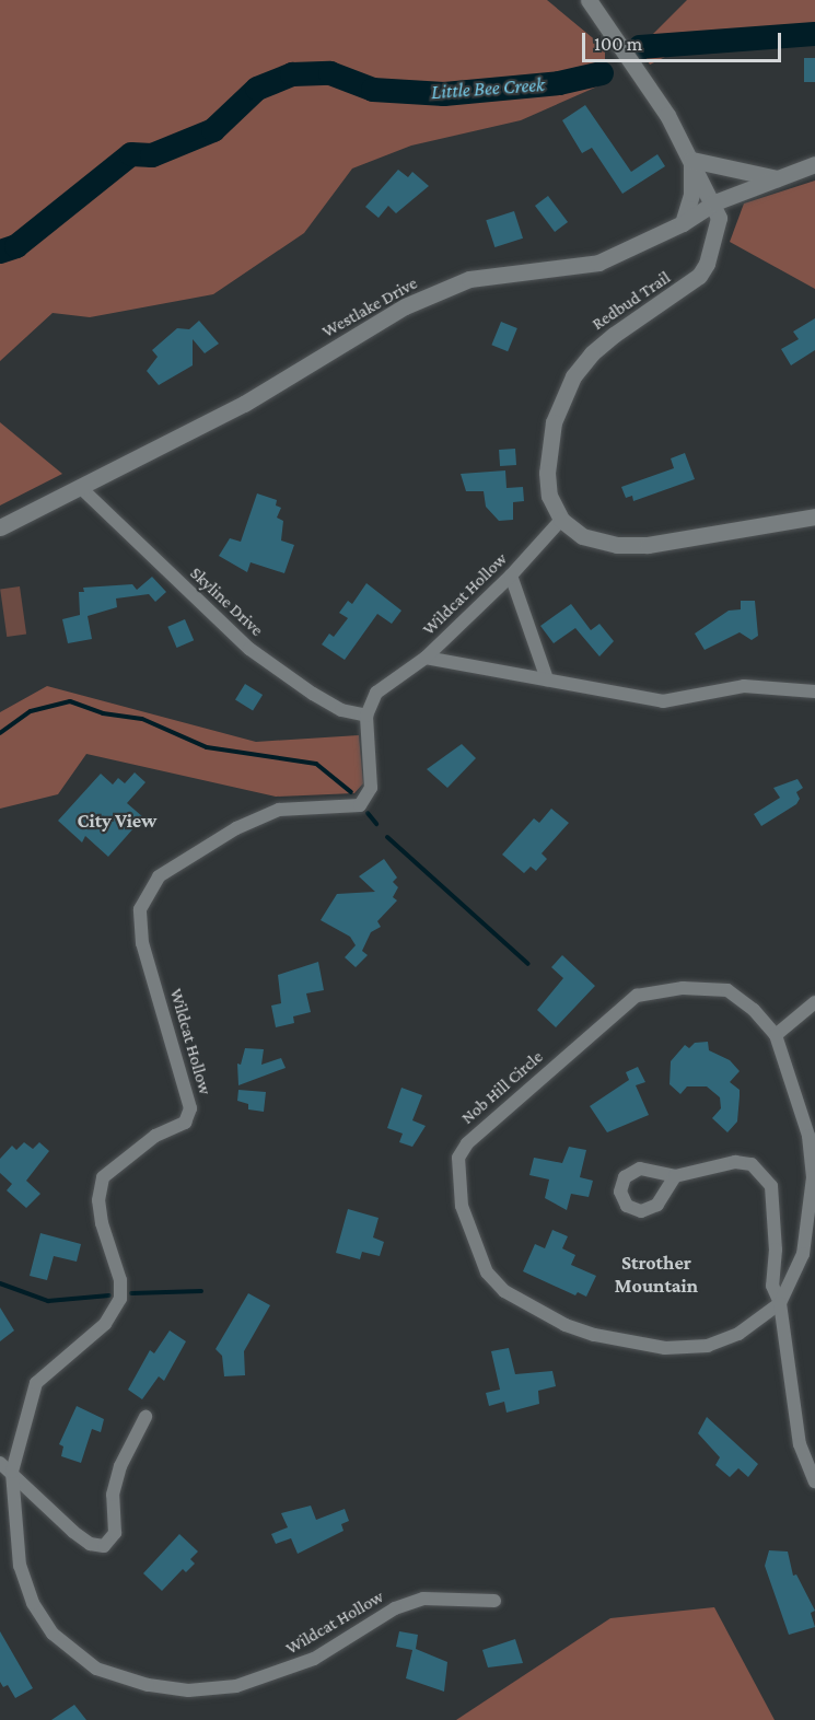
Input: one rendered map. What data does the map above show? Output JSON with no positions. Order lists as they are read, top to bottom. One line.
{"streets":{"street":["Redbud Trail","Westlake Drive","Wildcat Hollow","Skyline Drive","Nob Hill Circle"]},"crossings":[["Redbud Trail","Westlake Drive"],["Redbud Trail","Wildcat Hollow"],["Westlake Drive","Skyline Drive"],["Wildcat Hollow","Skyline Drive"]],"districts":["City View","Strother Mountain"],"water":["Little Bee Creek"],"scale_bar":"100 m"}
